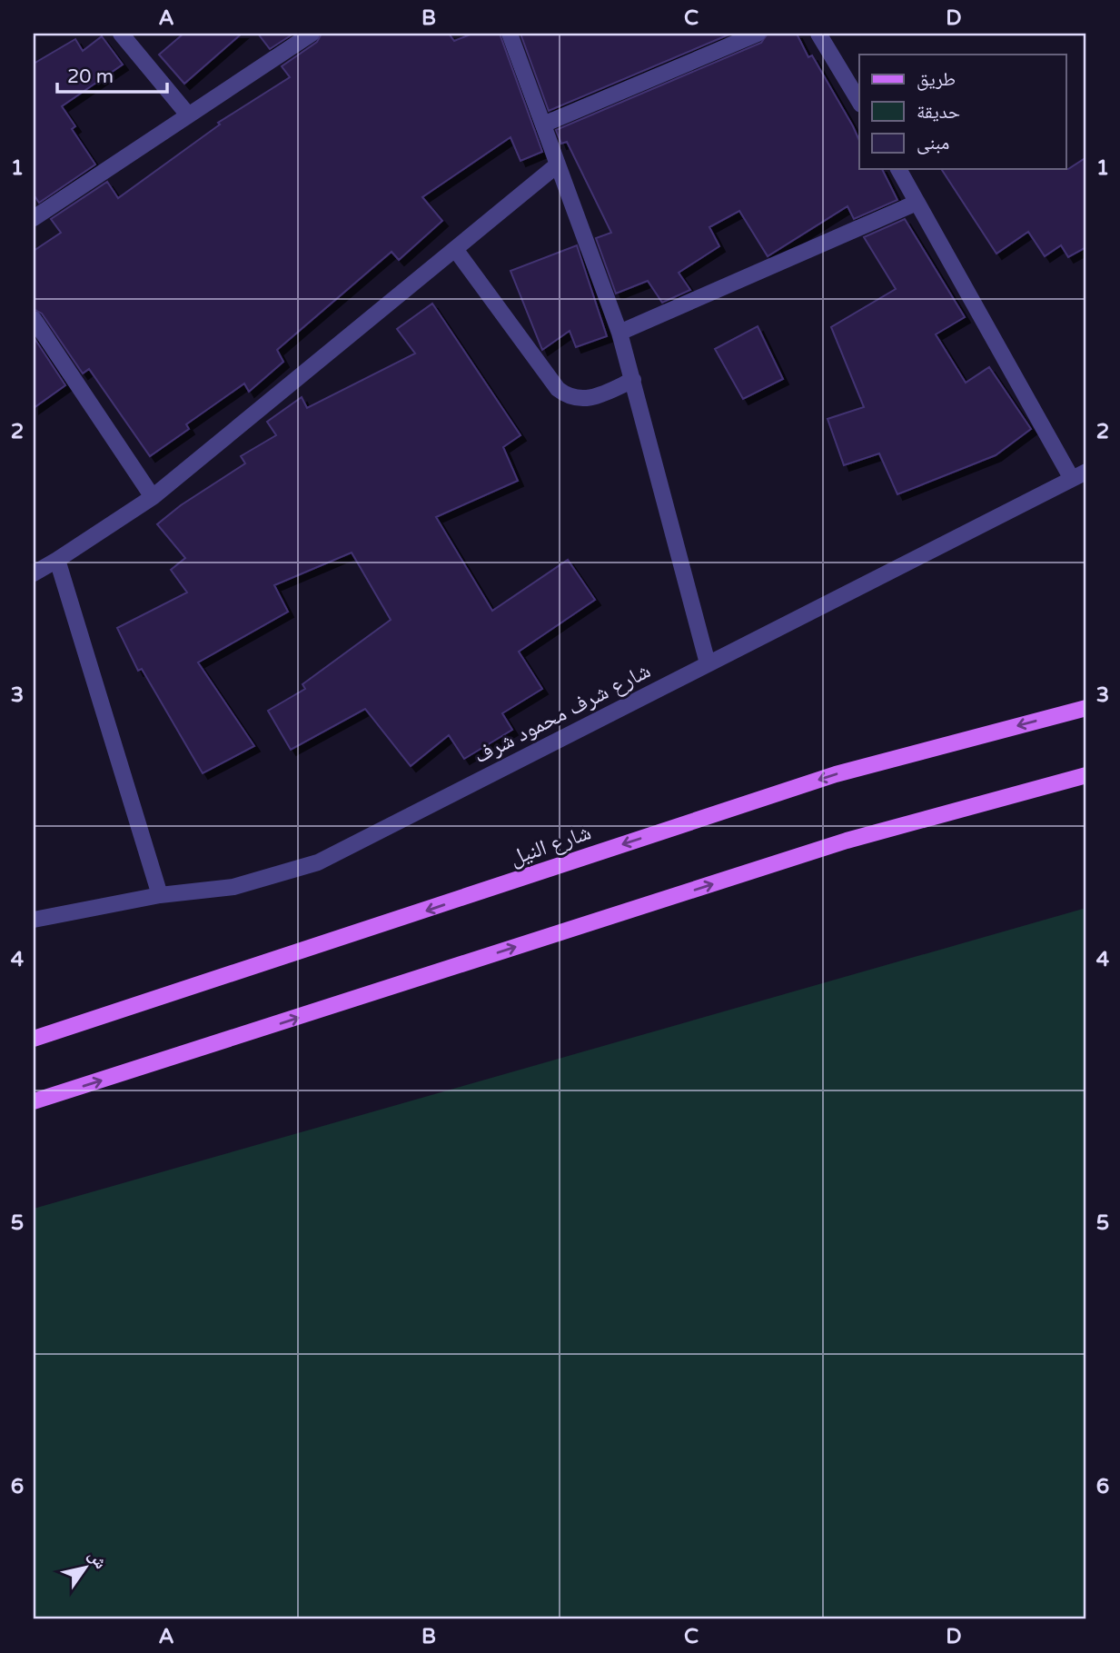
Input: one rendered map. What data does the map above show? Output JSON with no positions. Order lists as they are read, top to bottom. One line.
{"streets":{"main road":["شارع النيل"],"street":["شارع شرف محمود شرف"]},"legend":["طريق","حديقة","مبنى"],"scale_bar":"20 m","north":"top right","grid":{"columns":["A","B","C","D"],"rows":["1","2","3","4","5","6"]}}
